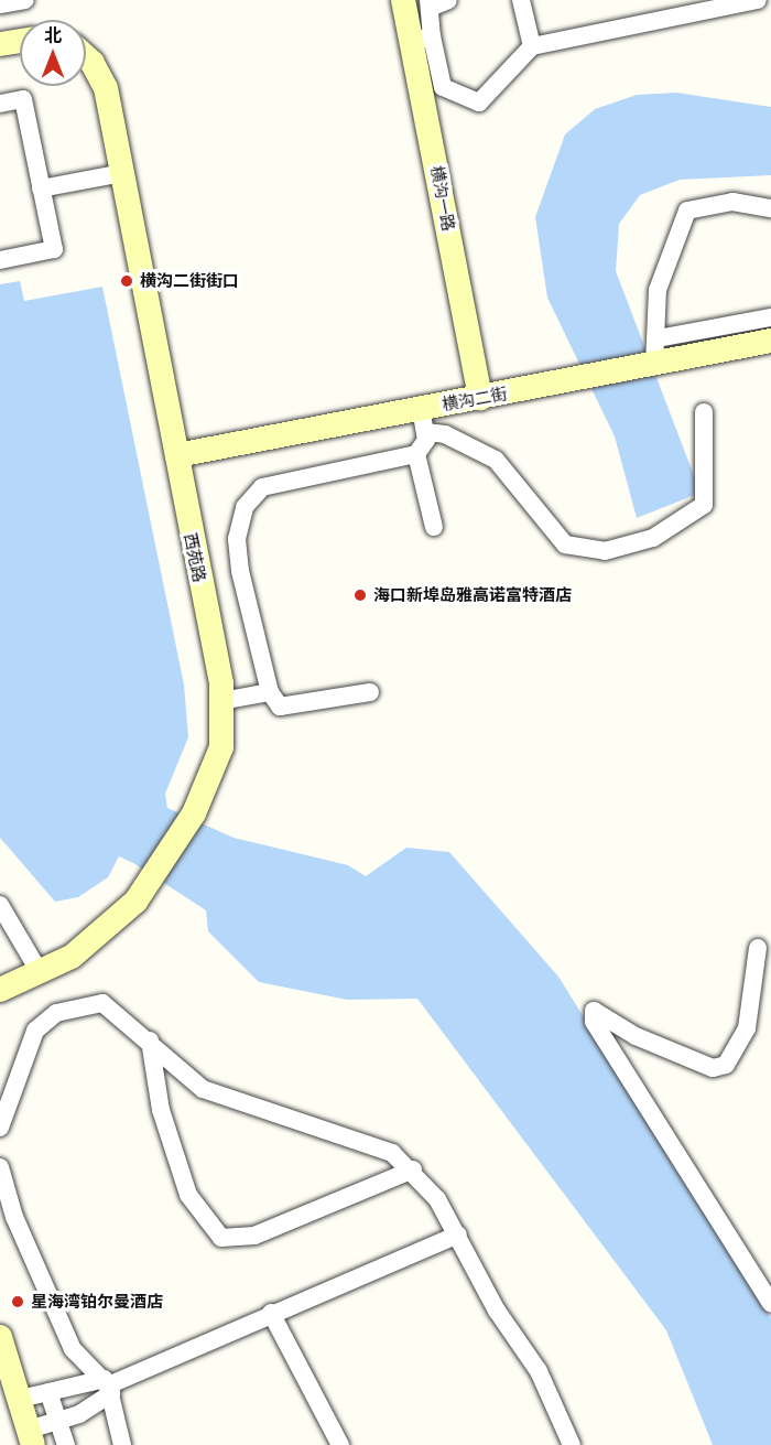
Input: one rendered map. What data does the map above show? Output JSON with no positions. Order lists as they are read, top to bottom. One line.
{"streets":{"main road":["横沟一路","横沟二街","西苑路"]},"crossings":[["横沟一路","横沟二街"],["横沟二街","西苑路"]],"places":["横沟二街街口","海口新埠岛雅高诺富特酒店","星海湾铂尔曼酒店"],"north":"top"}
